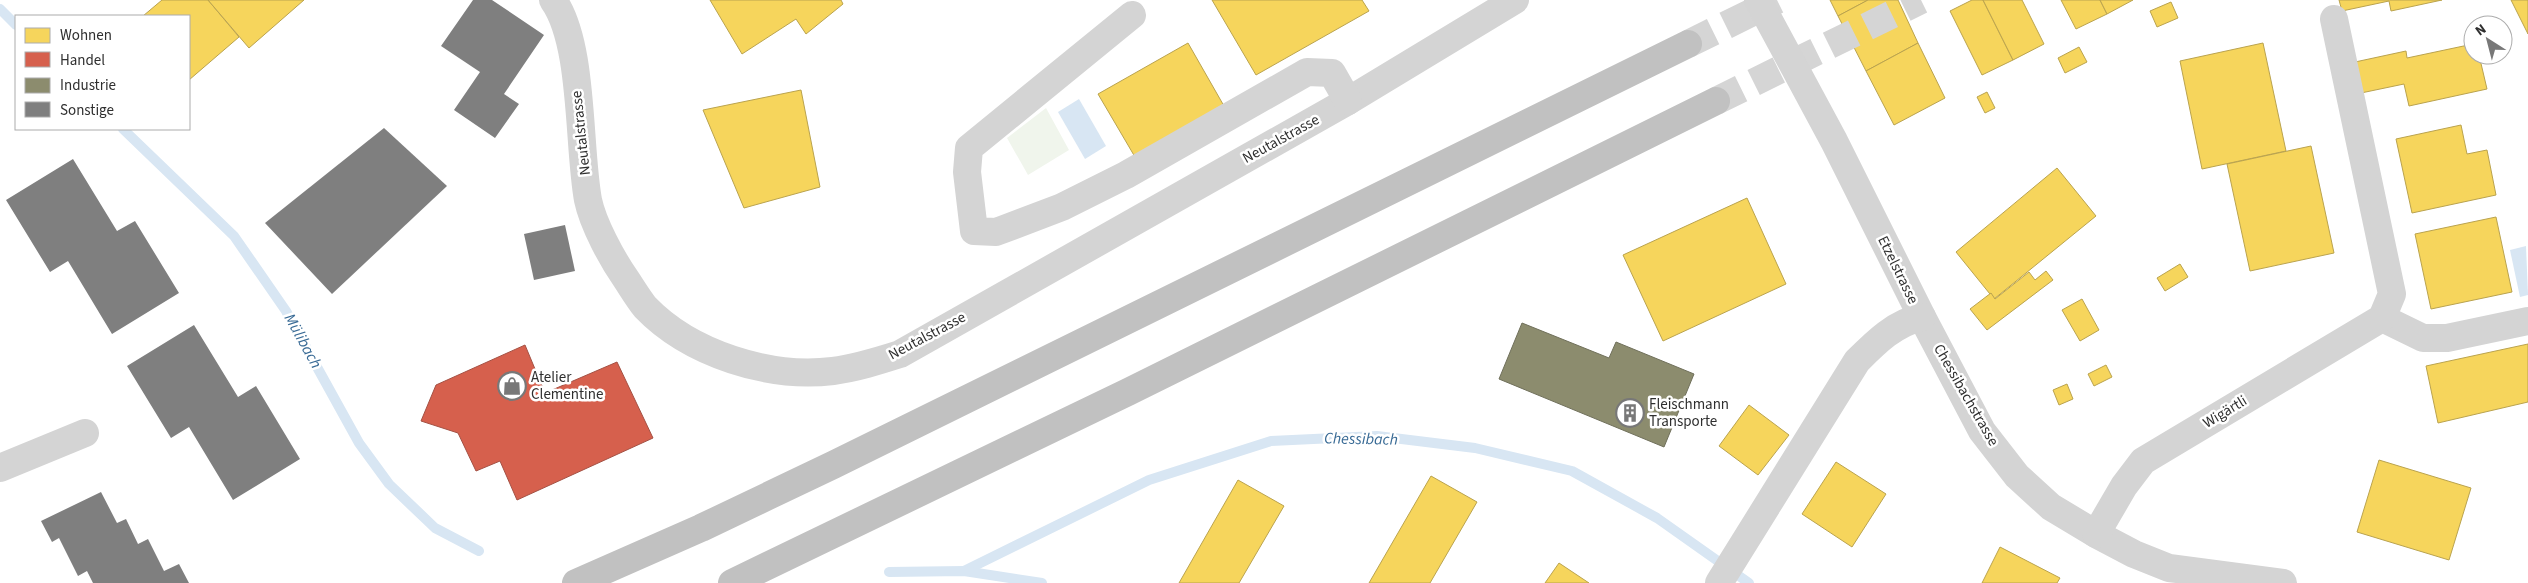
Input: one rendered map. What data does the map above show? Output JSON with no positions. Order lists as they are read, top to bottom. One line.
{"streets":{"street":["Neutalstrasse","Etzelstrasse","Chessibachstrasse","Wigärtli"]},"crossings":[["Etzelstrasse","Chessibachstrasse"],["Chessibachstrasse","Wigärtli"]],"water":["Mülibach","Chessibach"],"places":{"shop":["Atelier Clementine"],"building":["Fleischmann Transporte"]},"legend":["Wohnen","Handel","Industrie","Sonstige"],"north":"top left"}
